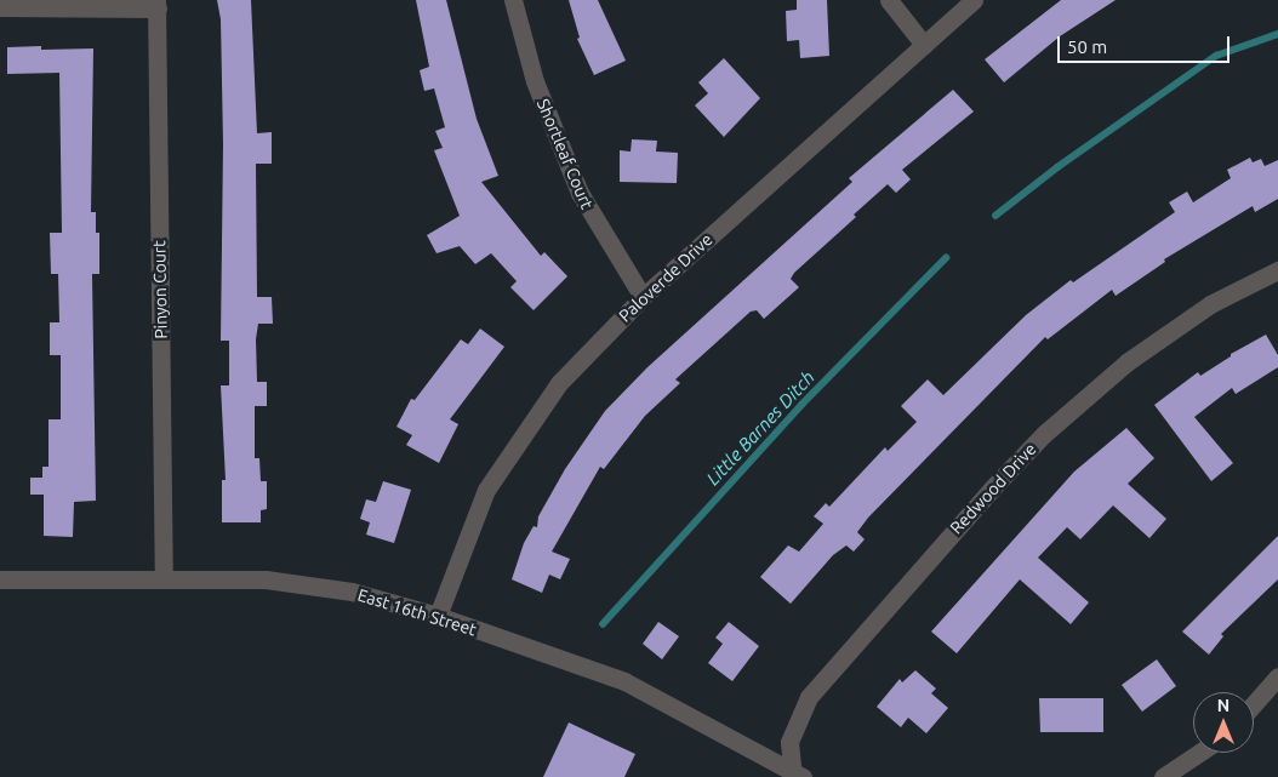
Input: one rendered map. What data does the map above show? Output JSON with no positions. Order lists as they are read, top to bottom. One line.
{"streets":{"street":["Shortleaf Court","Paloverde Drive","Pinyon Court","Redwood Drive","East 16th Street"]},"crossings":[["Shortleaf Court","Paloverde Drive"],["Paloverde Drive","East 16th Street"],["Pinyon Court","East 16th Street"],["Redwood Drive","East 16th Street"]],"water":["Little Barnes Ditch"],"scale_bar":"50 m","north":"top"}
